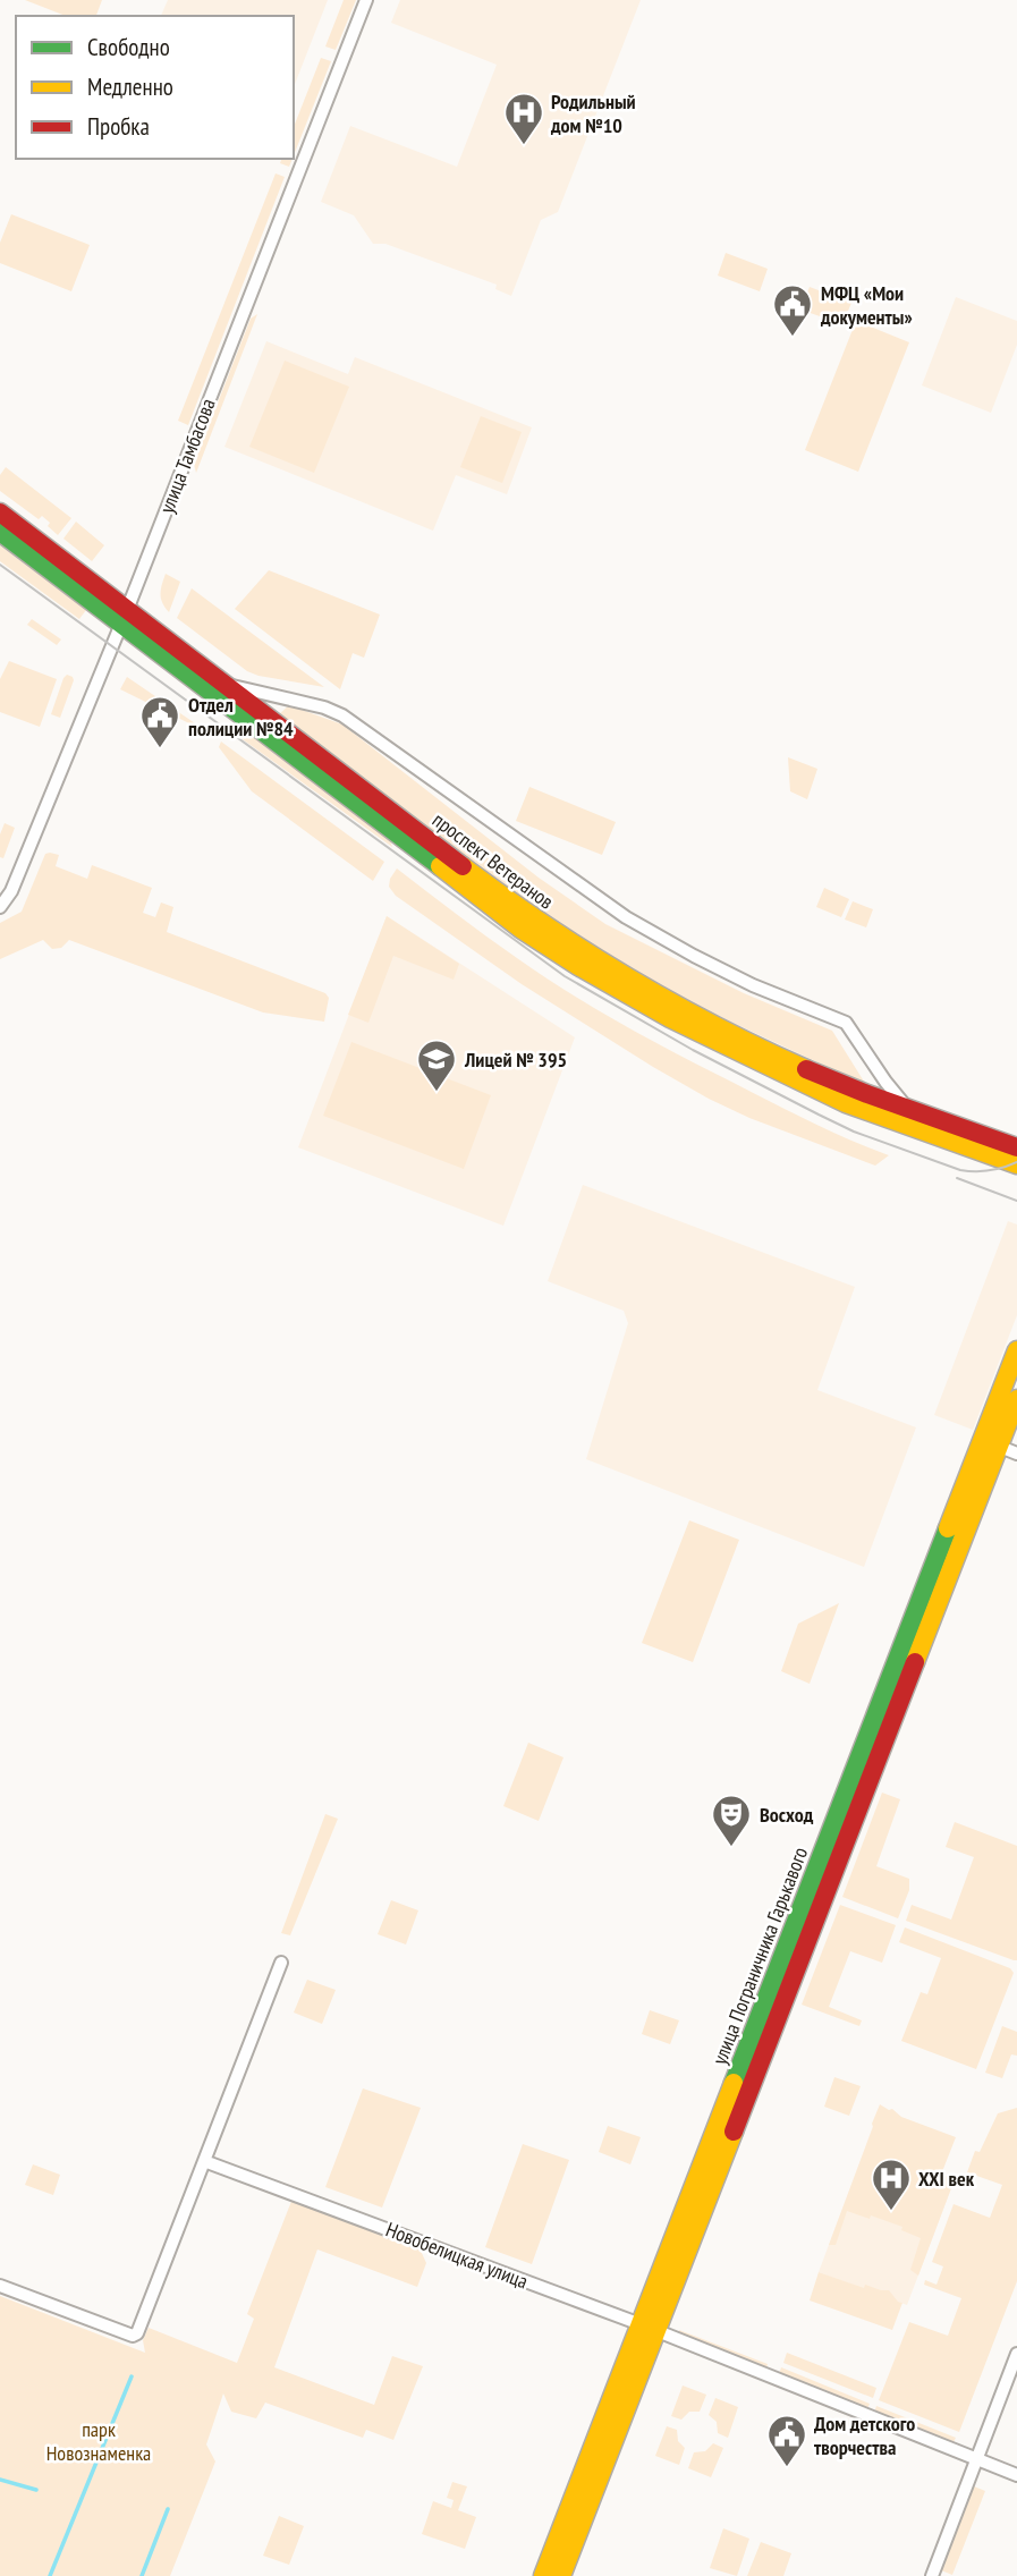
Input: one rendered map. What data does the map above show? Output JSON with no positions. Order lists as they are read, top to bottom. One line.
{"streets":{"main road":["проспект Ветеранов","улица Пограничника Гарькавого"],"street":["улица Тамбасова","Новобелицкая улица"]},"crossings":[["улица Тамбасова","проспект Ветеранов"],["улица Пограничника Гарькавого","Новобелицкая улица"]],"parks":["парк Новознаменка"],"places":{"hospital":["Родильный дом №10","XXI век"],"public building":["МФЦ «Мои документы»","Отдел полиции №84","Дом детского творчества"],"school or university":["Лицей № 395"],"theatre":["Восход"]},"legend":["Свободно","Медленно","Пробка"]}
